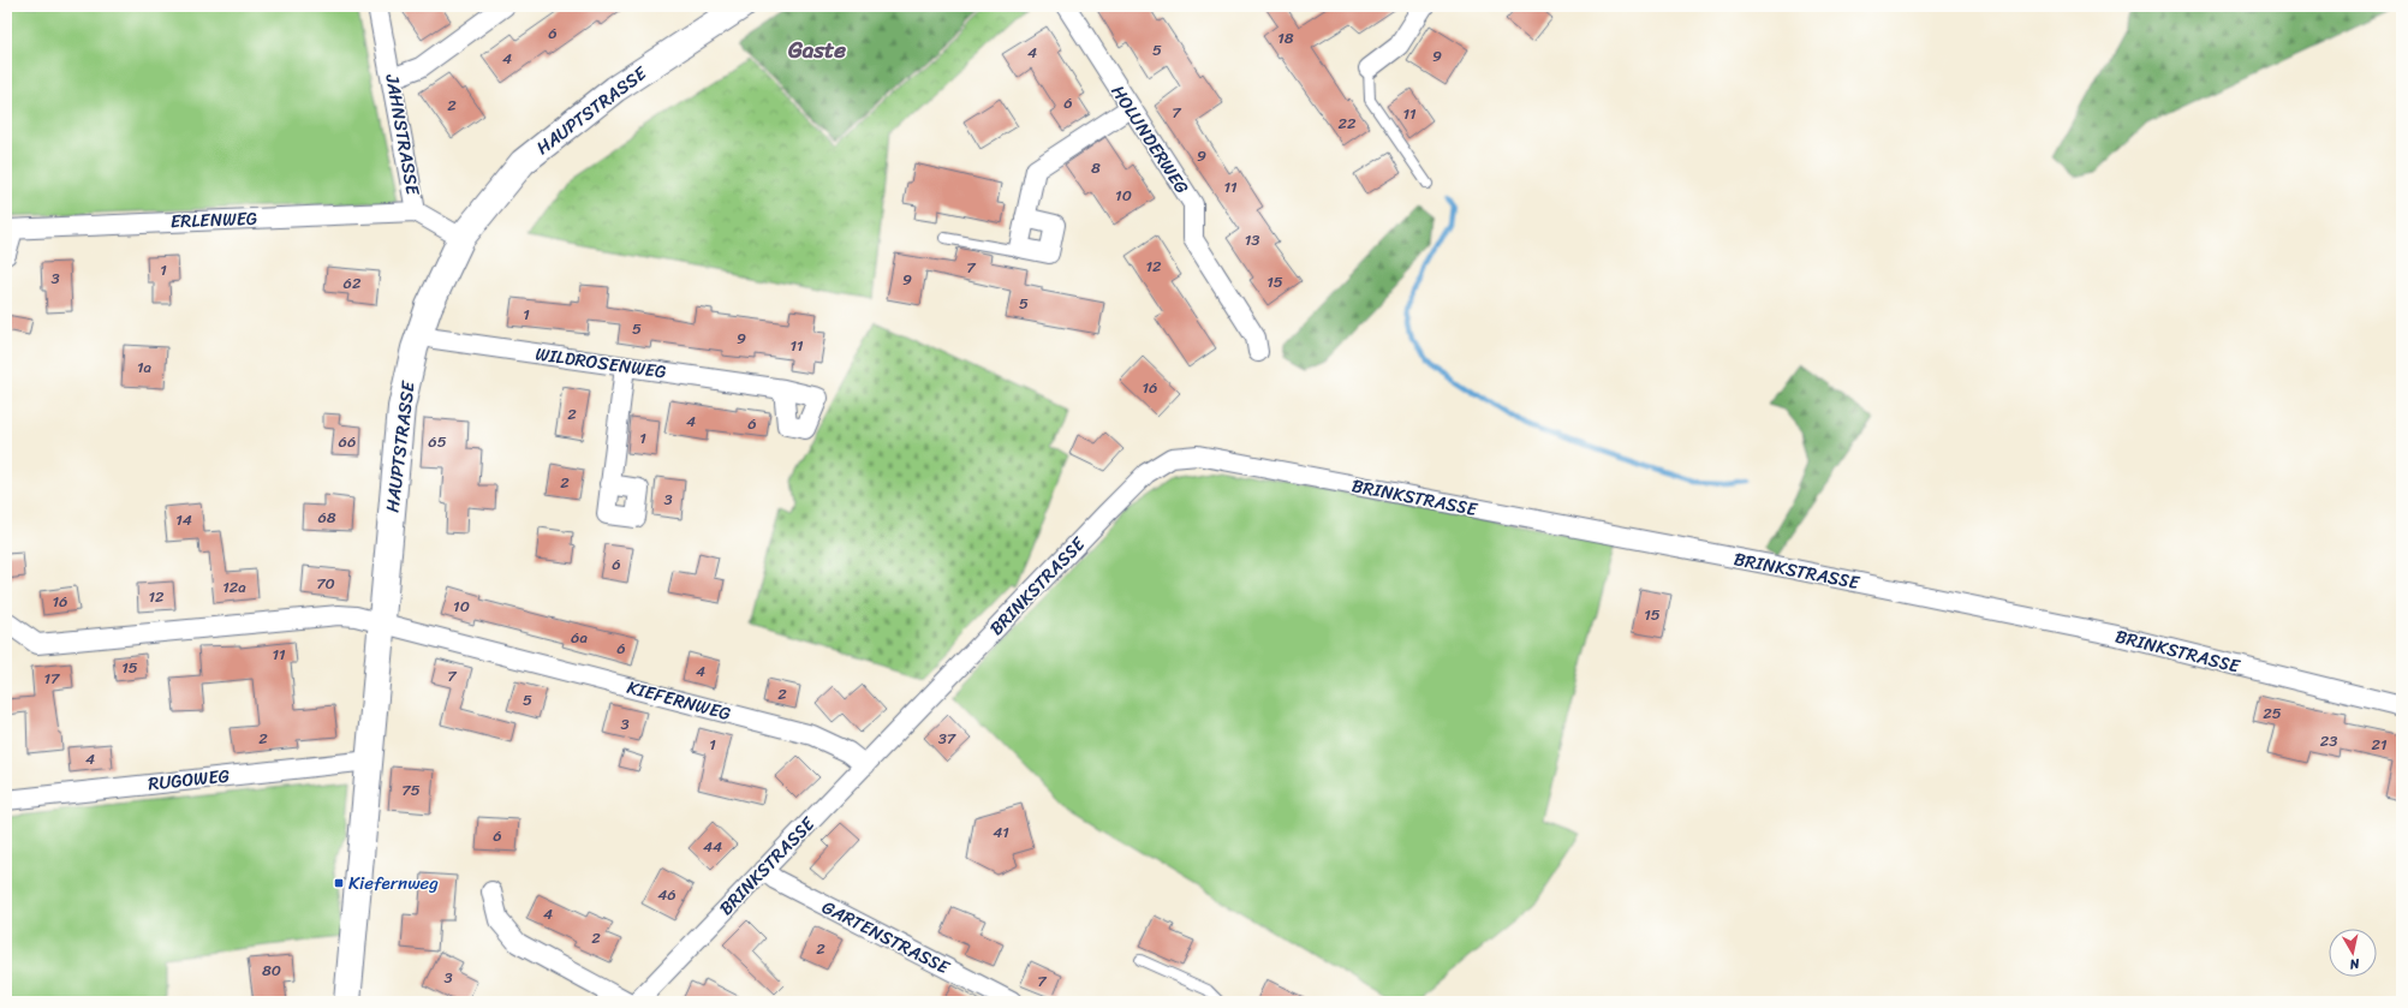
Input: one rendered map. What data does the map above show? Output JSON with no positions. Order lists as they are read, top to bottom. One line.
{"streets":{"street":["HAUPTSTRASSE","JAHNSTRASSE","HOLUNDERWEG","ERLENWEG","WILDROSENWEG","BRINKSTRASSE","KIEFERNWEG","RUGOWEG","GARTENSTRASSE"]},"crossings":[["HAUPTSTRASSE","JAHNSTRASSE"],["HAUPTSTRASSE","WILDROSENWEG"],["HAUPTSTRASSE","KIEFERNWEG"],["HAUPTSTRASSE","RUGOWEG"],["JAHNSTRASSE","ERLENWEG"],["BRINKSTRASSE","KIEFERNWEG"],["BRINKSTRASSE","GARTENSTRASSE"]],"districts":["Gaste"],"places":{"transit":["Kiefernweg"]},"house_numbers":["6","18","5","4","9","4","6","2","7","11","22","9","8","11","10","13","12","7","1","3","9","15","62","5","1","5","9","11","1a","16","2","4","6","1","66","65","2","3","68","14","6","70","12a","12","16","10","15","6a","6","11","15","4","7","17","2","5","25","3","2","37","23","1","21","4","75","41","6","44","46","4","2","2","80","3","7"],"north":"bottom"}
